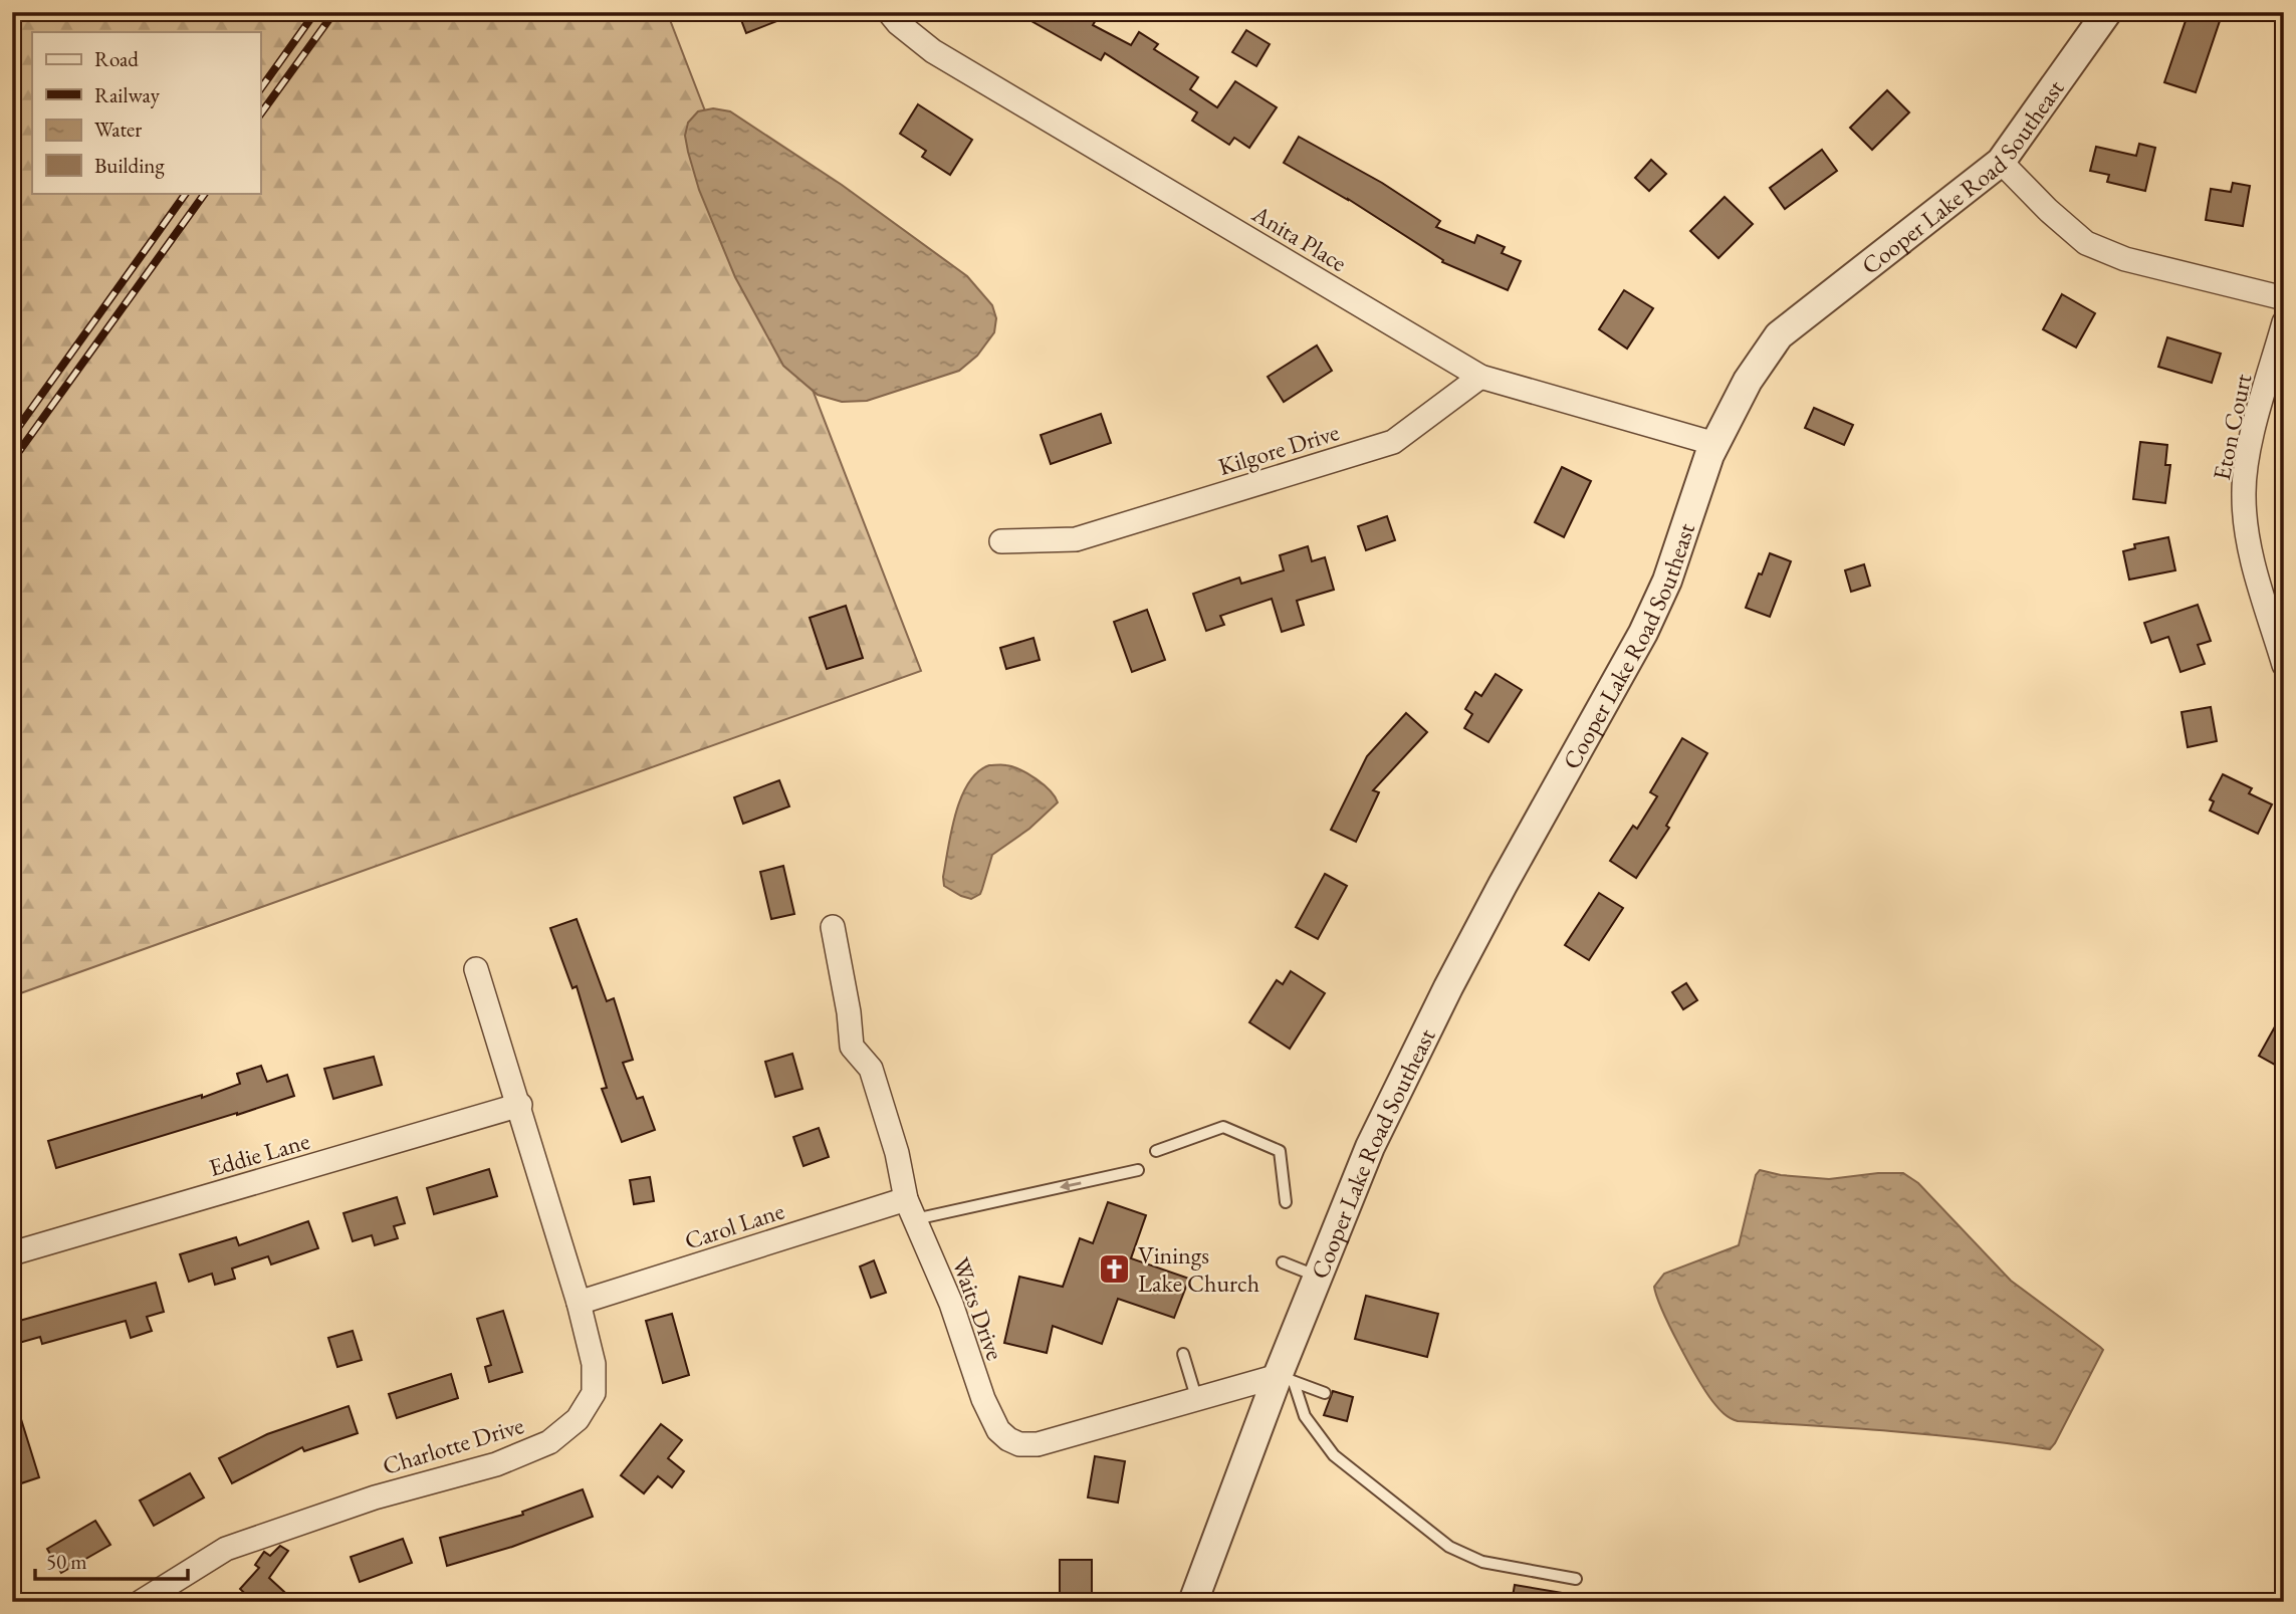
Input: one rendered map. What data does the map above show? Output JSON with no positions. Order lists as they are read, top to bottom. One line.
{"streets":{"street":["Cooper Lake Road Southeast","Anita Place","Eton Court","Kilgore Drive","Eddie Lane","Carol Lane","Waits Drive","Charlotte Drive"]},"crossings":[["Cooper Lake Road Southeast","Anita Place"],["Cooper Lake Road Southeast","Waits Drive"],["Anita Place","Kilgore Drive"],["Eddie Lane","Charlotte Drive"],["Carol Lane","Waits Drive"],["Carol Lane","Charlotte Drive"]],"places":{"church":["Vinings Lake Church"]},"legend":["Road","Railway","Water","Building"],"scale_bar":"50 m"}
